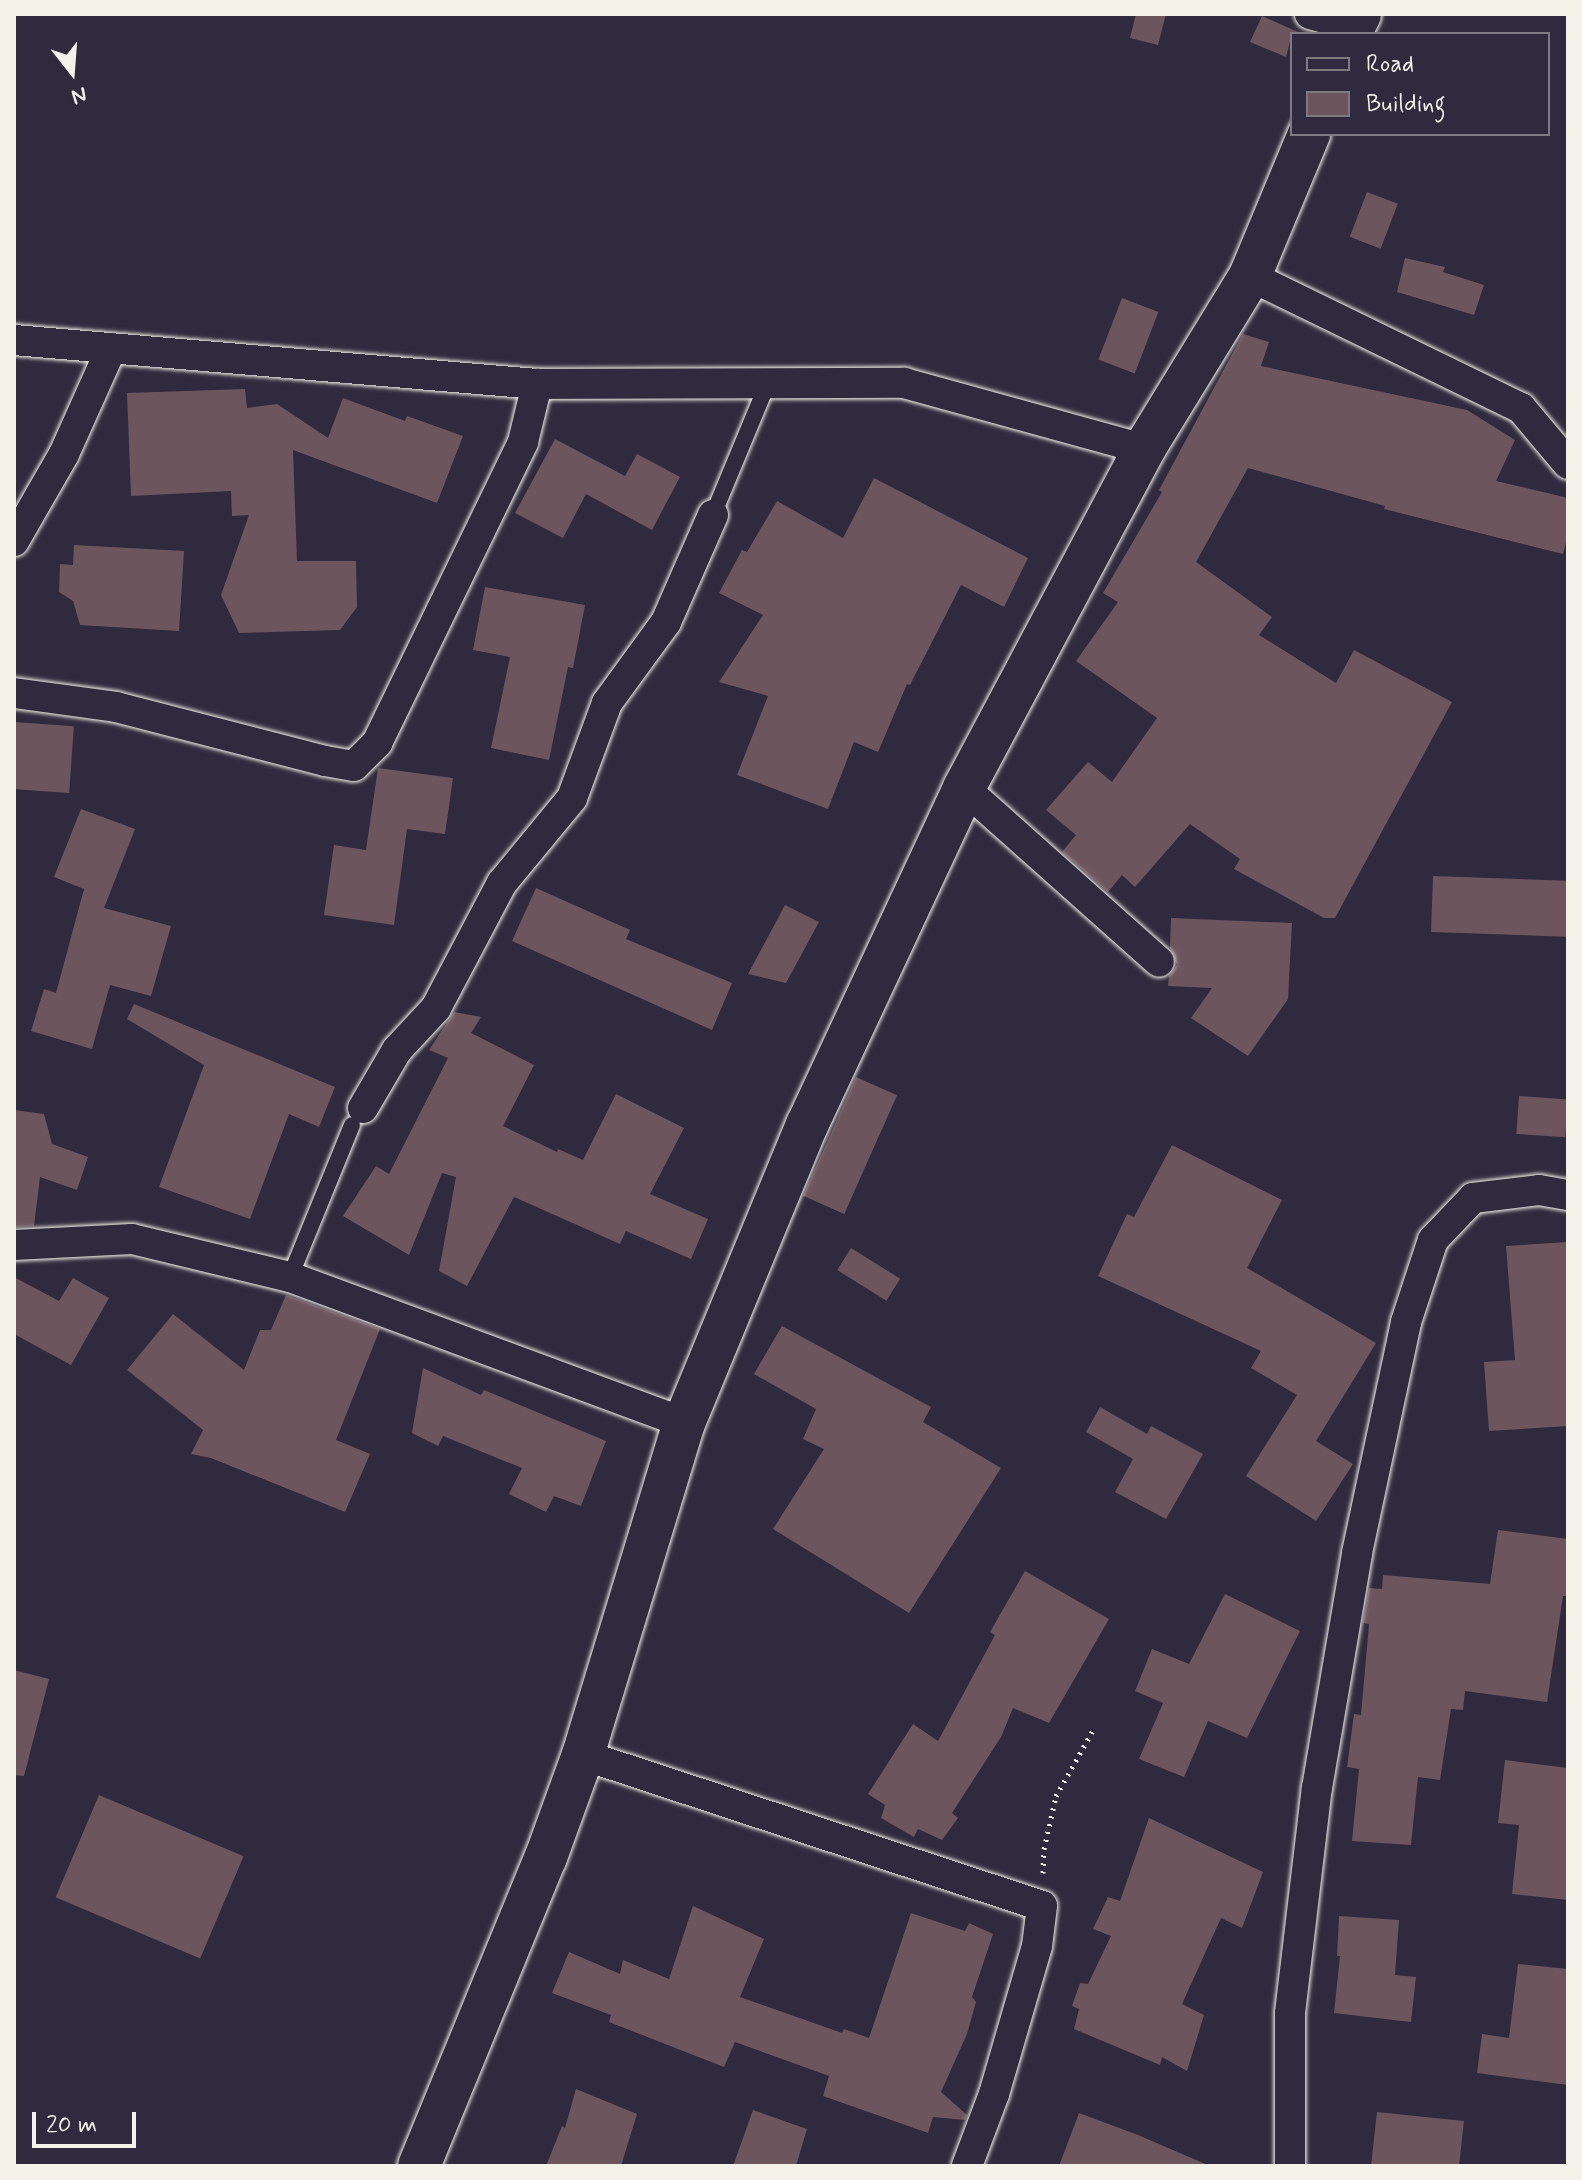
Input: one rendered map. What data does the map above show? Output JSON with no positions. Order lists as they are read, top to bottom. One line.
{"legend":["Road","Building"],"scale_bar":"20 m","north":"bottom"}
